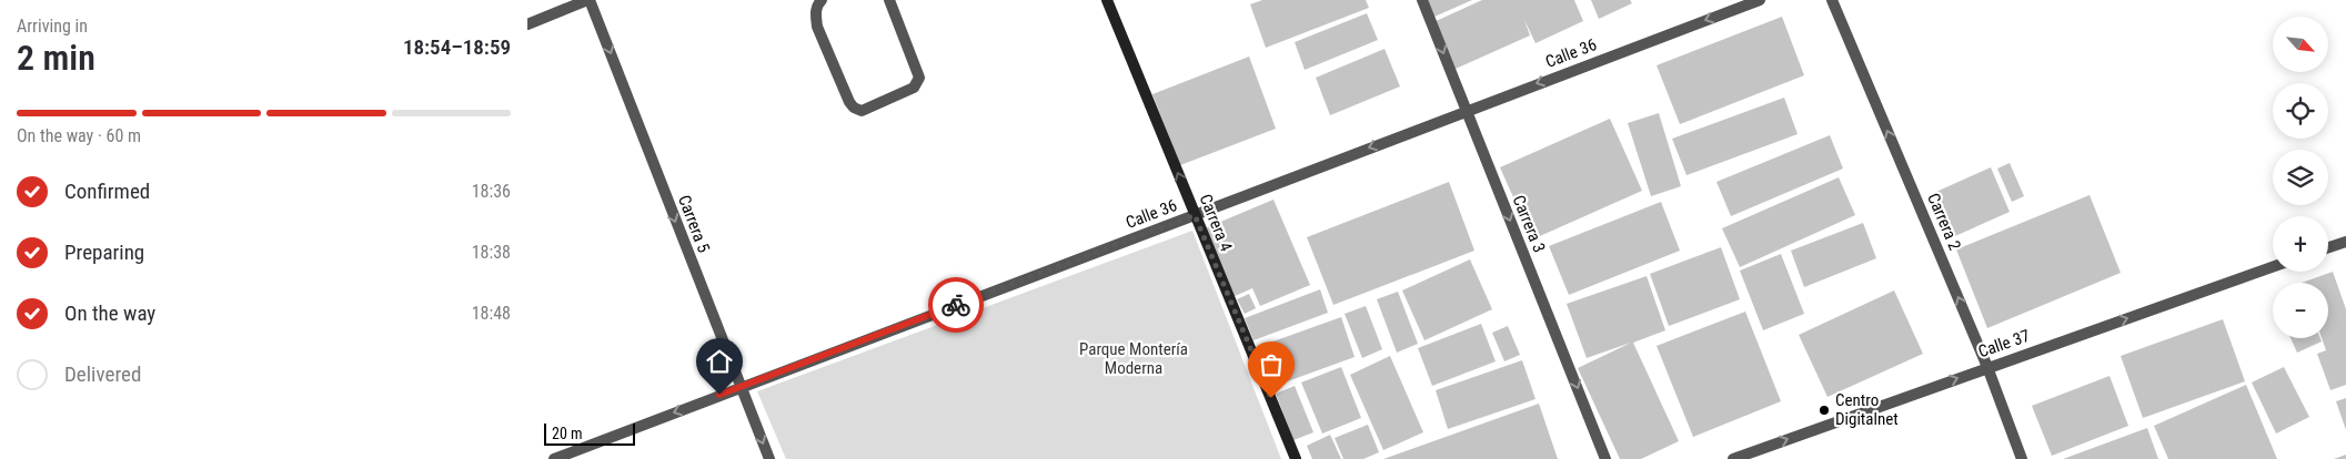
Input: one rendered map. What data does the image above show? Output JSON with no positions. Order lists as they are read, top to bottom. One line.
{"streets":{"street":["Calle 36","Carrera 2","Carrera 4","Carrera 5","Carrera 3","Calle 37"]},"crossings":[["Calle 36","Carrera 4"],["Calle 36","Carrera 5"],["Calle 36","Carrera 3"],["Carrera 2","Calle 37"]],"one_way":["Calle 36","Carrera 2","Carrera 4","Carrera 5","Carrera 3","Calle 37"],"parks":["Parque Montería Moderna"],"places":["Centro Digitalnet"],"scale_bar":"20 m","north":"bottom right","page":{"heading":["2 min","Arriving in","18:54–18:59"],"map_buttons":["+","−"],"bar":"On the way · 60 m","list":[["Confirmed","18:36"],["Preparing","18:38"],["On the way","18:48"],"Delivered"],"scale":"20 m"}}
